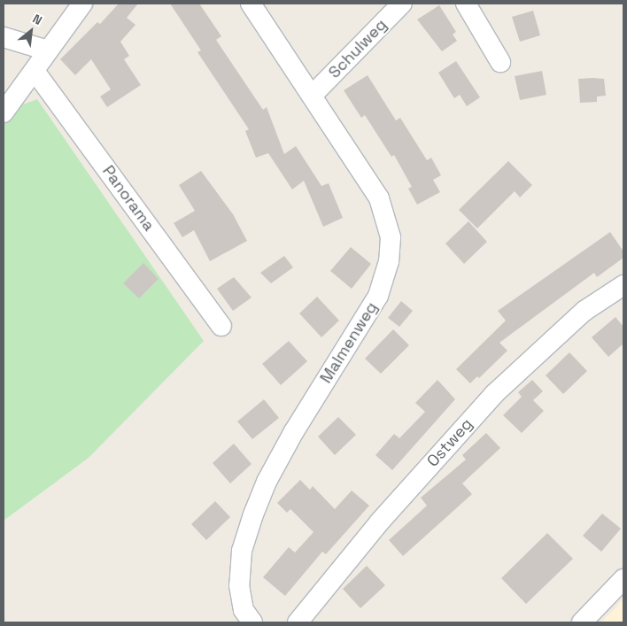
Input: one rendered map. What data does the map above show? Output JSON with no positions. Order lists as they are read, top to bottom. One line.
{"streets":{"street":["Schulweg","Panorama","Malmenweg","Ostweg"]},"crossings":[["Schulweg","Malmenweg"]],"north":"top right"}
